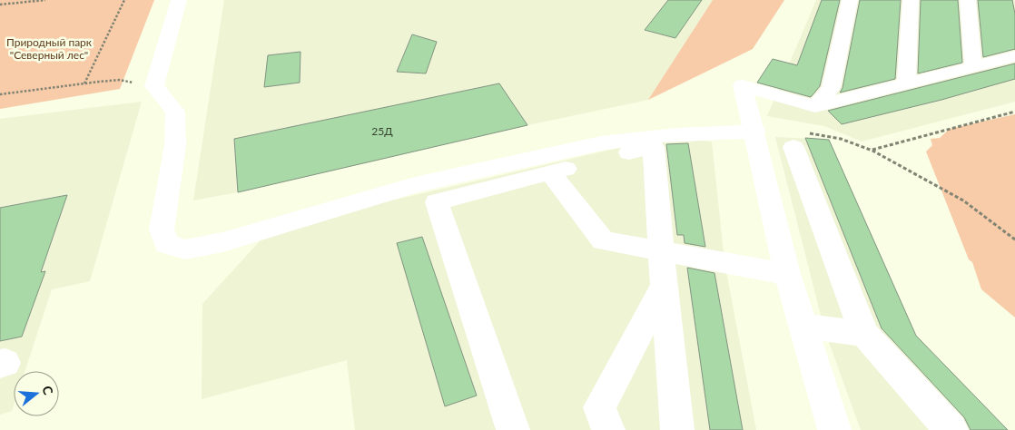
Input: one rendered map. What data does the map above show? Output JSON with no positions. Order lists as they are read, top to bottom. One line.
{"parks":["Природный парк \"Северный лес\""],"house_numbers":["25Д"],"north":"right"}
